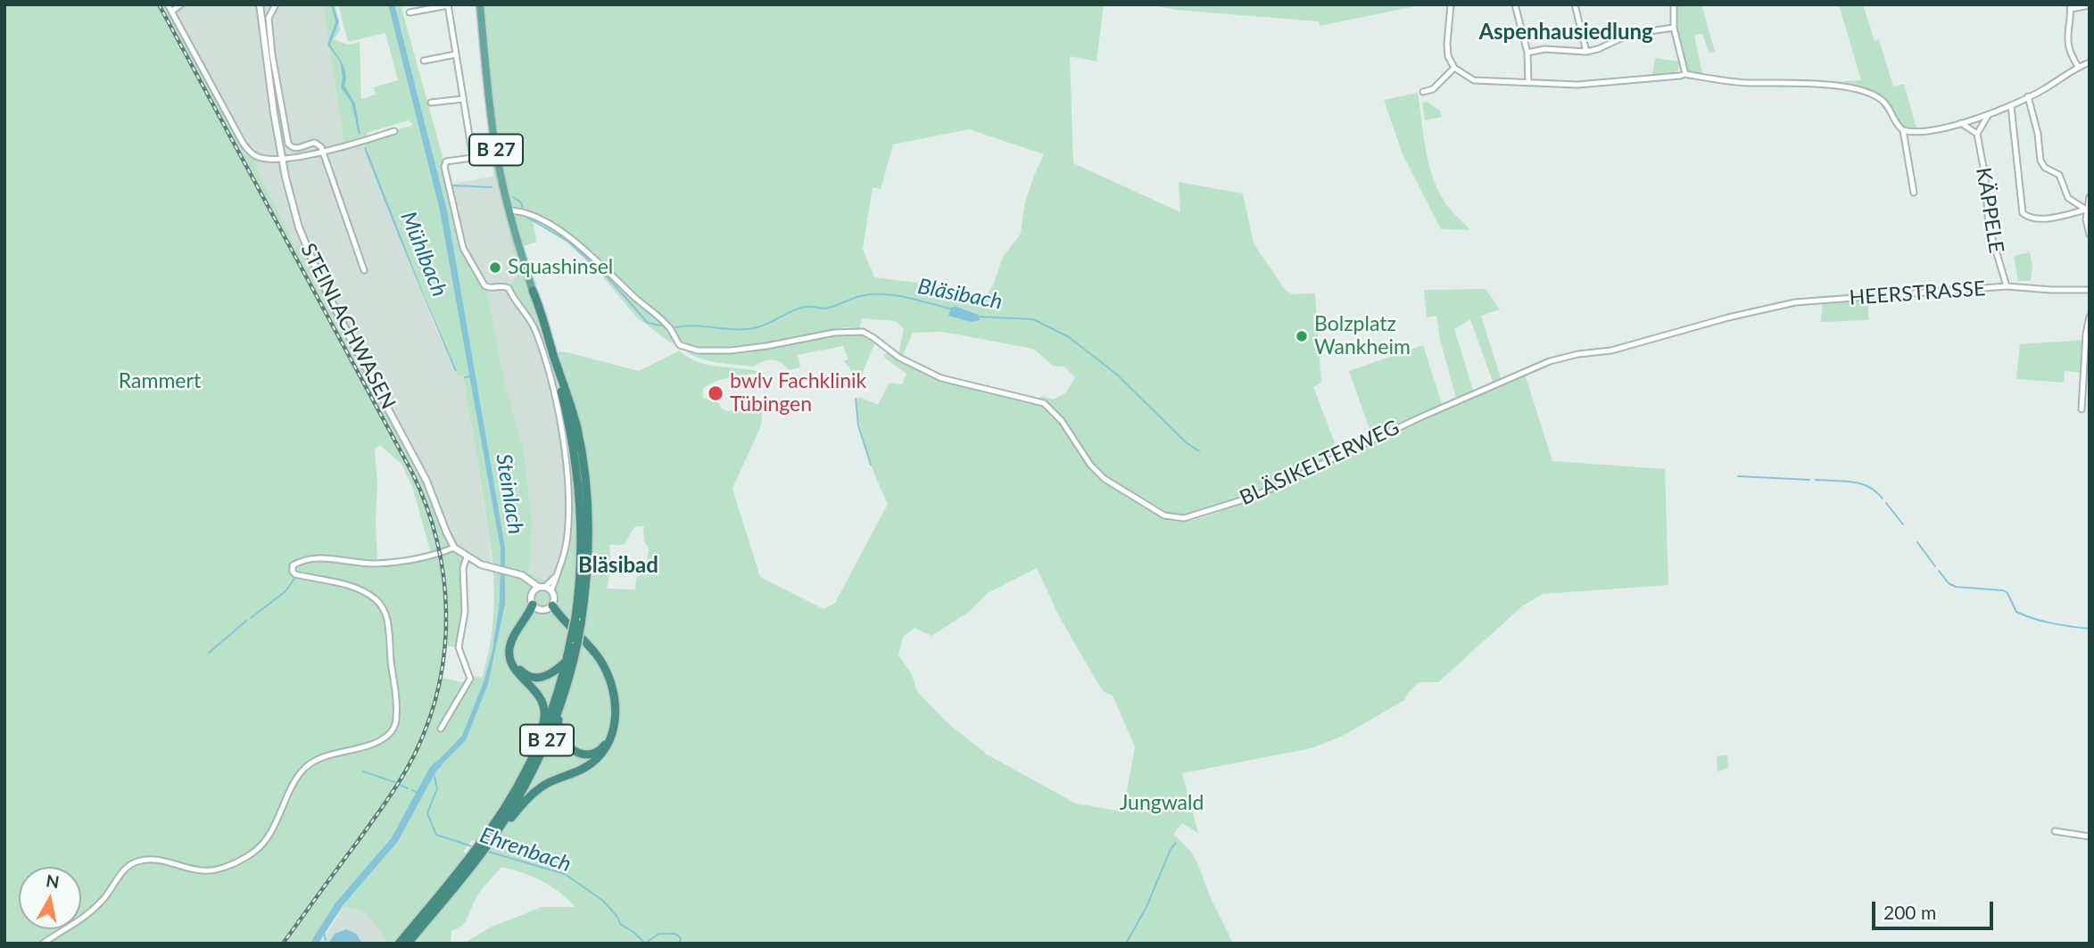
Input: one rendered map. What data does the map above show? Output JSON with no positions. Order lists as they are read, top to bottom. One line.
{"streets":{"highway":["B 27"],"street":["KÄPPELE","HEERSTRASSE","STEINLACHWASEN","BLÄSIKELTERWEG"]},"crossings":[["B 27","BLÄSIKELTERWEG"],["KÄPPELE","HEERSTRASSE"],["HEERSTRASSE","BLÄSIKELTERWEG"]],"districts":["Aspenhausiedlung","Bläsibad"],"water":["Mühlbach","Bläsibach","Steinlach","Ehrenbach"],"parks":["Rammert","Jungwald"],"places":["Squashinsel","Bolzplatz Wankheim","bwlv Fachklinik Tübingen"],"scale_bar":"200 m","north":"top"}
